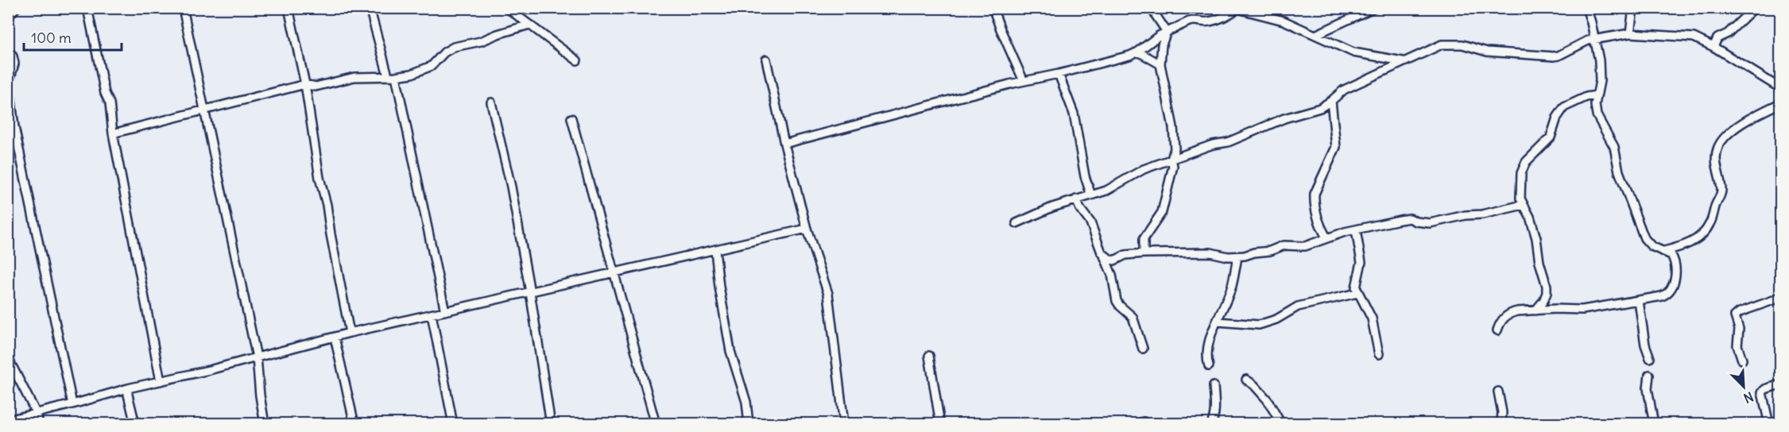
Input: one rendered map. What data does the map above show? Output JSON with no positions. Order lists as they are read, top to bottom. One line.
{"scale_bar":"100 m","north":"bottom right"}
